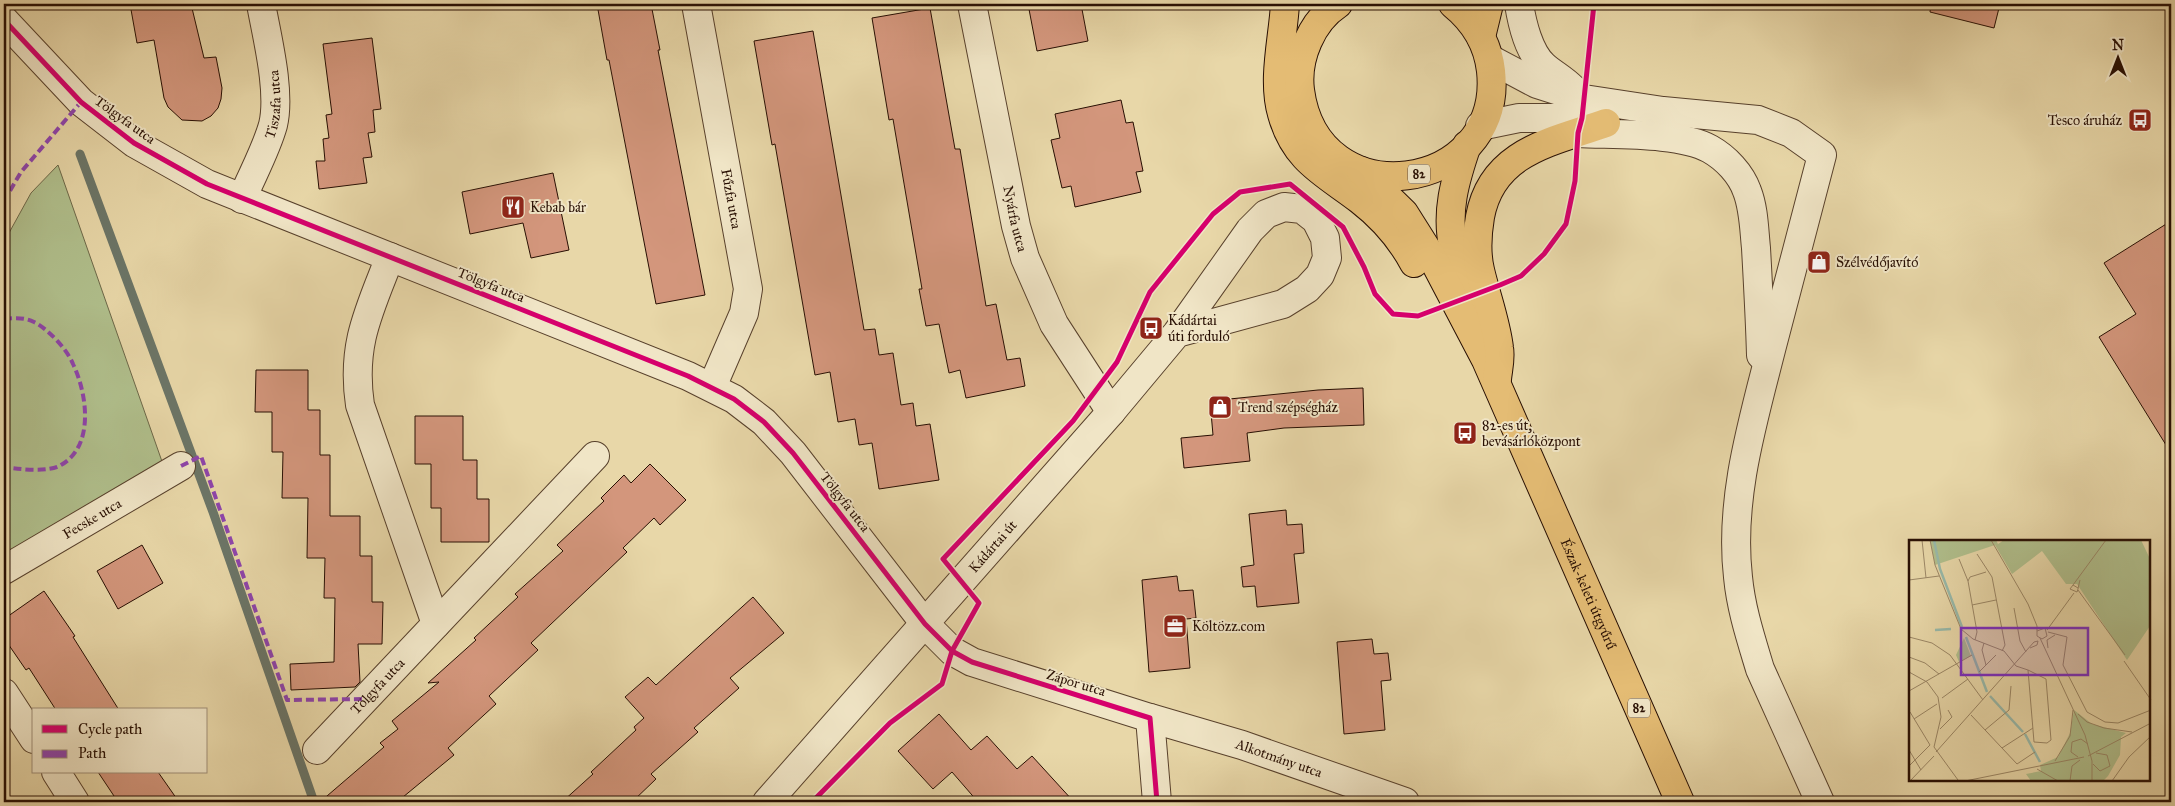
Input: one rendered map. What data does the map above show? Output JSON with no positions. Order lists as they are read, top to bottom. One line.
{"streets":{"main road":["82","Észak-keleti útgyűrű"],"street":["Tiszafa utca","Tölgyfa utca","Fűzfa utca","Nyárfa utca","Fecske utca","Kádártai út","Zápor utca","Alkotmány utca"]},"crossings":[["Tiszafa utca","Tölgyfa utca"],["Tölgyfa utca","Fűzfa utca"],["Tölgyfa utca","Kádártai út"],["Tölgyfa utca","Zápor utca"],["82","Észak-keleti útgyűrű"],["Nyárfa utca","Kádártai út"],["Kádártai út","Zápor utca"],["Zápor utca","Alkotmány utca"]],"places":{"bus stop":["Tesco áruház","Kádártai úti forduló","82-es út, bevásárlóközpont"],"restaurant":["Kebab bár"],"shop":["Szélvédőjavító","Trend szépségház"],"office":["Költözz.com"]},"legend":["Cycle path","Path"],"north":"top"}
